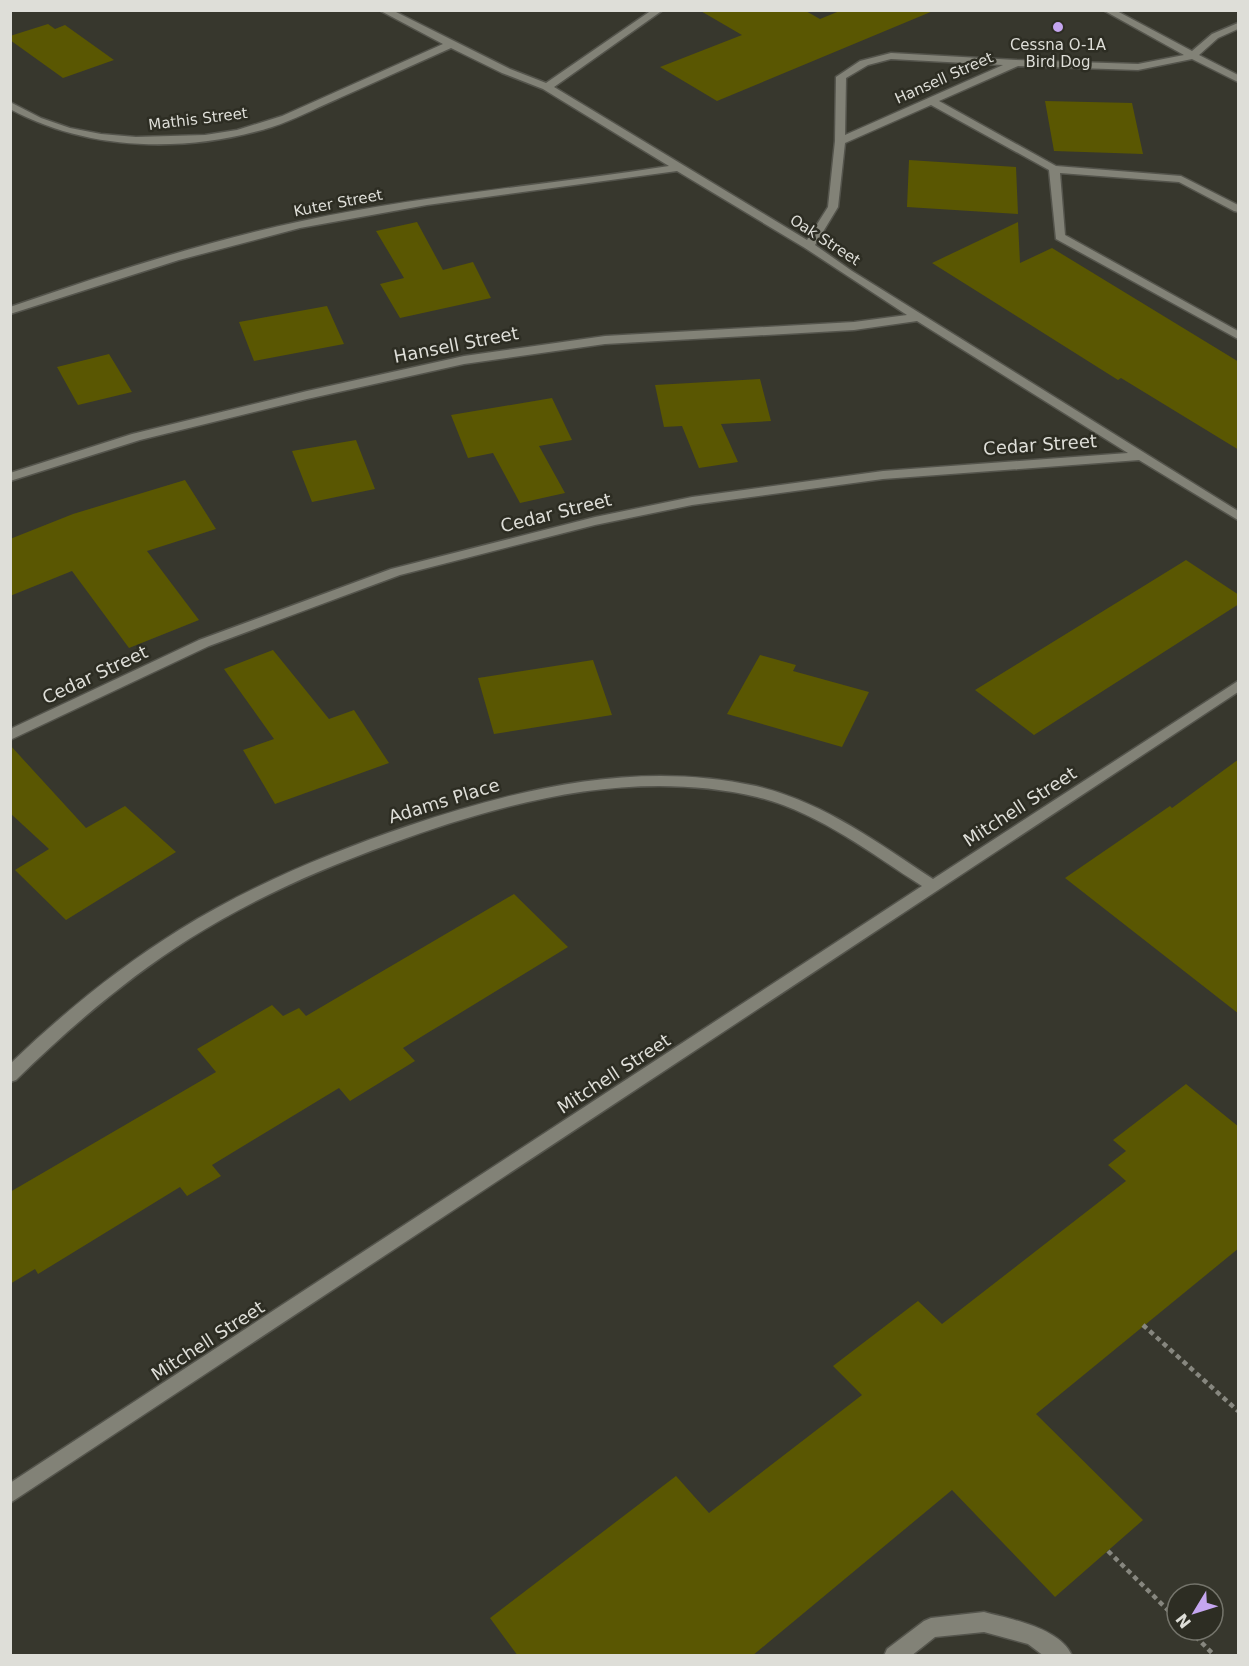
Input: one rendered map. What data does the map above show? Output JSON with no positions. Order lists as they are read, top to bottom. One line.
{"streets":{"street":["Hansell Street","Mathis Street","Kuter Street","Oak Street","Cedar Street","Adams Place","Mitchell Street"]},"crossings":[["Hansell Street","Oak Street"],["Mathis Street","Oak Street"],["Kuter Street","Oak Street"],["Oak Street","Cedar Street"],["Adams Place","Mitchell Street"]],"places":["Cessna O-1A Bird Dog"],"north":"bottom left"}
